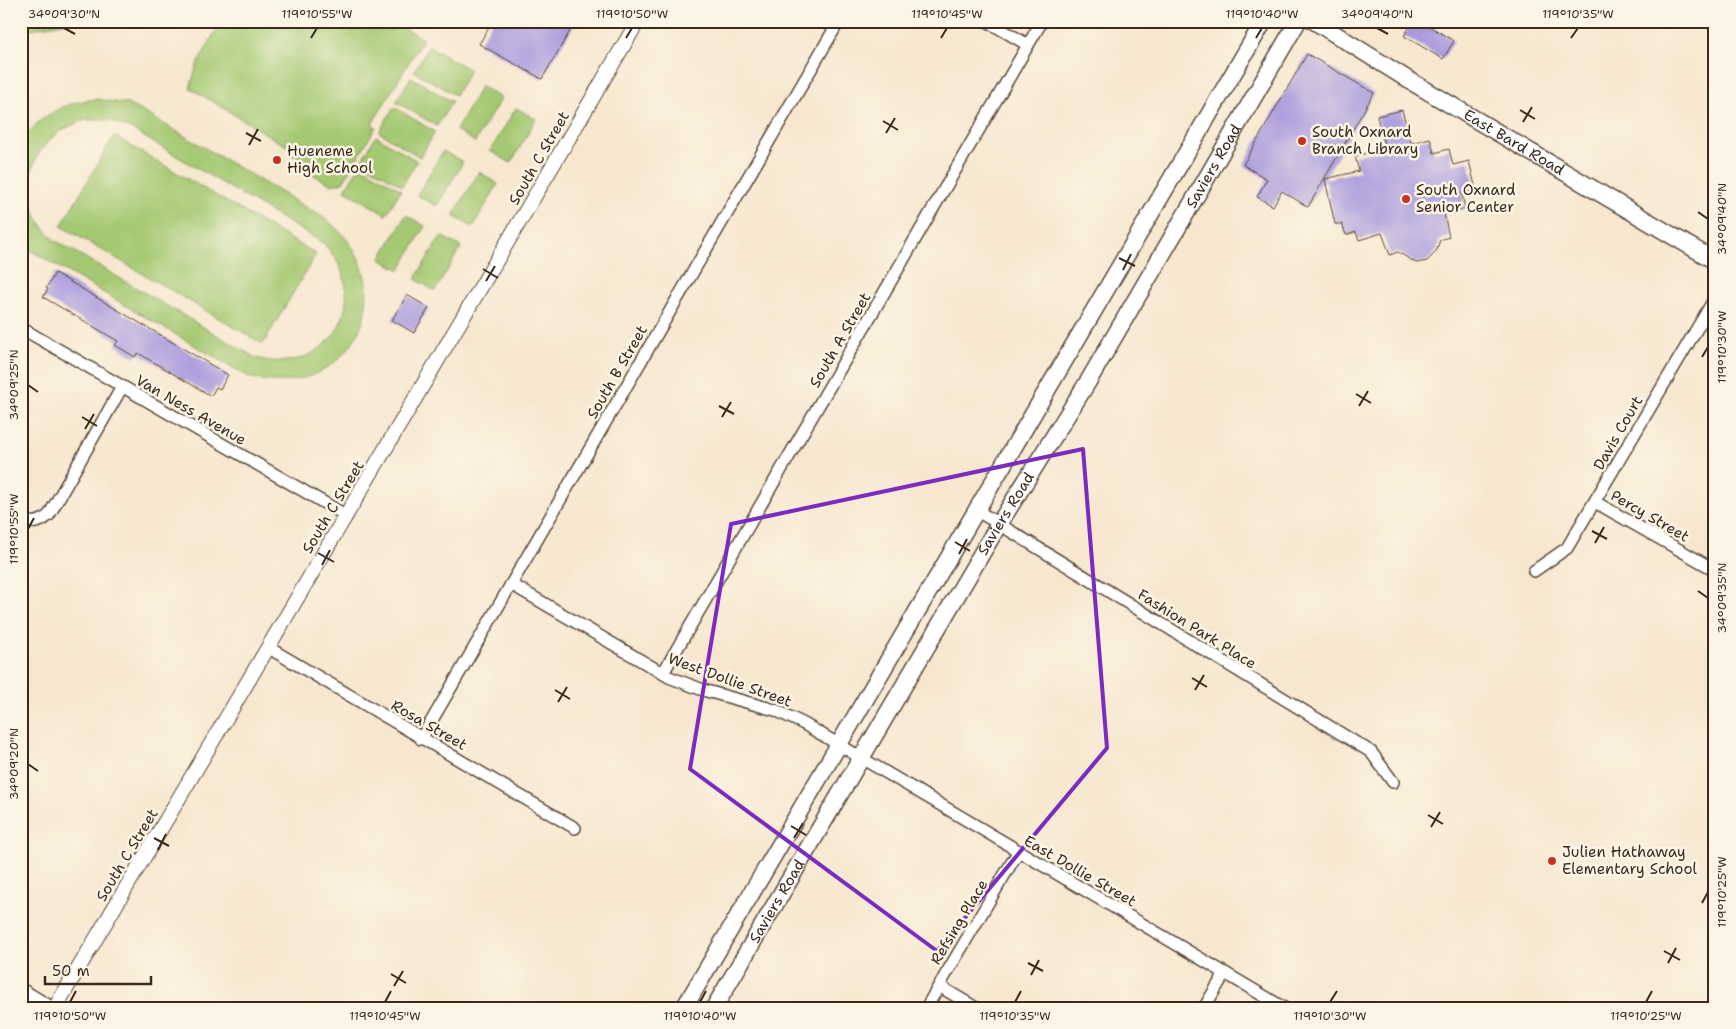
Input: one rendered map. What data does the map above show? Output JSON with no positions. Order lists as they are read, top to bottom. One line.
{"streets":{"main road":["East Bard Road","Saviers Road"],"street":["South C Street","South A Street","South B Street","Van Ness Avenue","Davis Court","Percy Street","Fashion Park Place","West Dollie Street","Rosa Street","East Dollie Street","Refsing Place"]},"crossings":[["South C Street","Van Ness Avenue"],["South C Street","Rosa Street"],["Saviers Road","Fashion Park Place"],["Saviers Road","West Dollie Street"],["Saviers Road","East Dollie Street"],["South A Street","West Dollie Street"],["South B Street","West Dollie Street"],["South B Street","Rosa Street"],["Davis Court","Percy Street"],["West Dollie Street","East Dollie Street"],["East Dollie Street","Refsing Place"]],"places":["South Oxnard Branch Library","Hueneme High School","South Oxnard Senior Center","Julien Hathaway Elementary School"],"scale_bar":"50 m","coordinates":["34°09'30\"N","119°10'55\"W","119°10'50\"W","119°10'45\"W","119°10'40\"W","34°09'40\"N","119°10'35\"W","119°10'30\"W","34°09'25\"N","34°09'35\"N","34°09'20\"N","119°10'25\"W"]}
